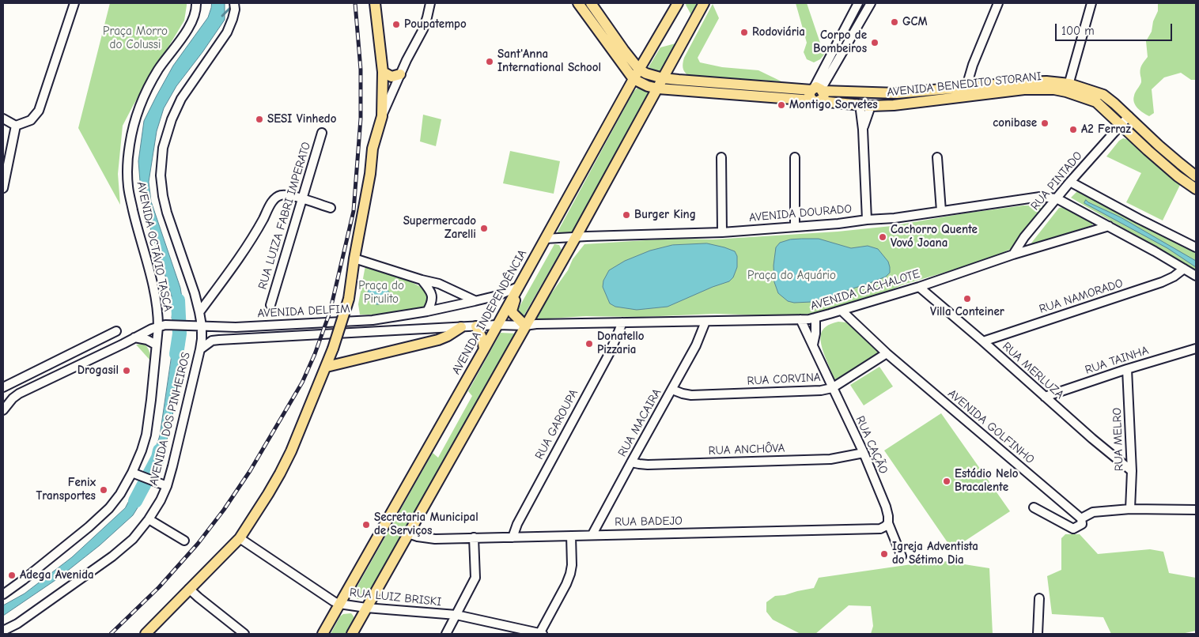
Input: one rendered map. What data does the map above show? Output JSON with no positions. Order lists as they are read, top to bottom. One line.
{"streets":{"main road":["AVENIDA BENEDITO STORANI","AVENIDA INDEPENDÊNCIA"],"street":["RUA PINTADO","AVENIDA DOURADO","RUA LUIZA FABRI IMPERATO","AVENIDA OCTÁVIO TASCA","AVENIDA CACHALOTE","RUA NAMORADO","AVENIDA DELFIM","RUA TAINHA","RUA MERLUZA","RUA CORVINA","AVENIDA DOS PINHEIROS","RUA MACAIRA","RUA GAROUPA","AVENIDA GOLFINHO","RUA MELRO","RUA CAÇÃO","RUA ANCHÔVA","RUA BADEJO","RUA LUIZ BRISKI"]},"crossings":[["AVENIDA BENEDITO STORANI","RUA PINTADO"],["AVENIDA BENEDITO STORANI","AVENIDA INDEPENDÊNCIA"],["RUA PINTADO","AVENIDA DOURADO"],["RUA PINTADO","AVENIDA CACHALOTE"],["AVENIDA DOURADO","AVENIDA INDEPENDÊNCIA"],["AVENIDA OCTÁVIO TASCA","AVENIDA DELFIM"],["AVENIDA CACHALOTE","AVENIDA DELFIM"],["AVENIDA CACHALOTE","AVENIDA INDEPENDÊNCIA"],["AVENIDA CACHALOTE","RUA MERLUZA"],["AVENIDA CACHALOTE","RUA MACAIRA"],["AVENIDA CACHALOTE","RUA GAROUPA"],["AVENIDA CACHALOTE","AVENIDA GOLFINHO"],["AVENIDA CACHALOTE","RUA CAÇÃO"],["RUA NAMORADO","RUA MERLUZA"],["AVENIDA DELFIM","AVENIDA INDEPENDÊNCIA"],["AVENIDA DELFIM","AVENIDA DOS PINHEIROS"],["AVENIDA INDEPENDÊNCIA","RUA LUIZ BRISKI"],["RUA TAINHA","RUA MERLUZA"],["RUA TAINHA","RUA MELRO"],["RUA MERLUZA","RUA MELRO"],["RUA CORVINA","RUA MACAIRA"],["RUA CORVINA","AVENIDA GOLFINHO"],["RUA CORVINA","RUA CAÇÃO"],["RUA MACAIRA","RUA ANCHÔVA"],["RUA MACAIRA","RUA BADEJO"],["RUA GAROUPA","RUA BADEJO"],["RUA CAÇÃO","RUA ANCHÔVA"],["RUA CAÇÃO","RUA BADEJO"]],"parks":["Praça Morro do Colussi","Praça do Aquário","Praça do Pirulito"],"places":["GCM","Poupatempo","Rodoviária","Corpo de Bombeiros","Sant'Anna International School","Montigo Sorvetes","SESI Vinhedo","conibase","A2 Ferraz","Burger King","Supermercado Zarelli","Cachorro Quente Vovó Joana","Villa Conteiner","Donatello Pizzaria","Drogasil","Estádio Nelo Bracalente","Fenix Transportes","Secretaria Municipal de Serviços","Igreja Adventista do Sétimo Dia","Adega Avenida"],"scale_bar":"100 m"}
